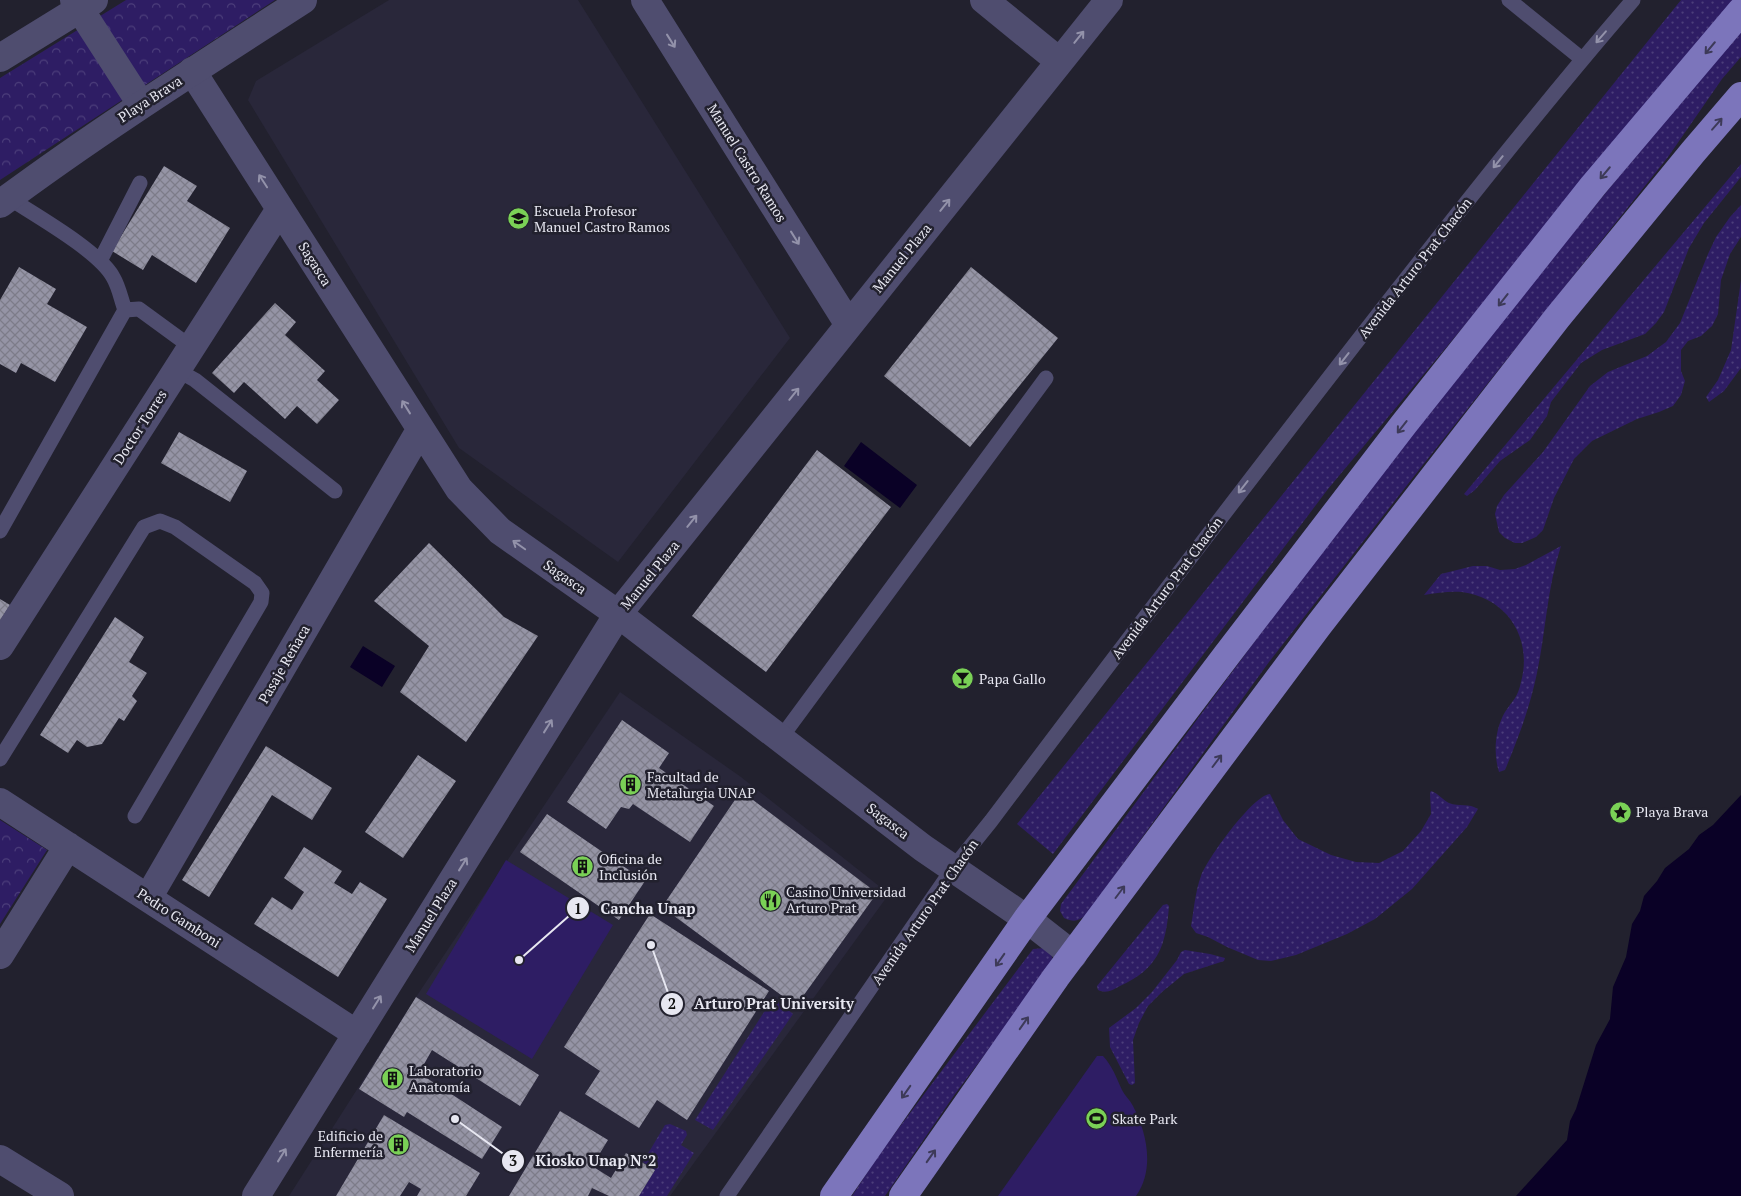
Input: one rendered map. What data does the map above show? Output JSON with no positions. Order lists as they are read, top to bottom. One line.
{"streets":{"street":["Playa Brava","Manuel Castro Ramos","Manuel Plaza","Sagasca","Doctor Torres","Pasaje Reñaca","Pedro Gamboni"],"lane":["Avenida Arturo Prat Chacón"]},"crossings":[["Playa Brava","Sagasca"],["Manuel Castro Ramos","Manuel Plaza"],["Manuel Plaza","Sagasca"],["Manuel Plaza","Pedro Gamboni"],["Sagasca","Avenida Arturo Prat Chacón"],["Sagasca","Doctor Torres"],["Sagasca","Pasaje Reñaca"],["Pasaje Reñaca","Pedro Gamboni"]],"one_way":["Manuel Castro Ramos","Manuel Plaza","Sagasca","Avenida Arturo Prat Chacón"],"places":{"school or university":["Escuela Profesor Manuel Castro Ramos"],"bar":["Papa Gallo"],"building":["Facultad de Metalurgia UNAP","Oficina de Inclusión","Laboratorio Anatomía","Edificio de Enfermería"],"place":["Playa Brava"],"restaurant":["Casino Universidad Arturo Prat"],"other":["Arturo Prat University","Cancha Unap","Kiosko Unap N°2"],"sports":["Skate Park"]}}
